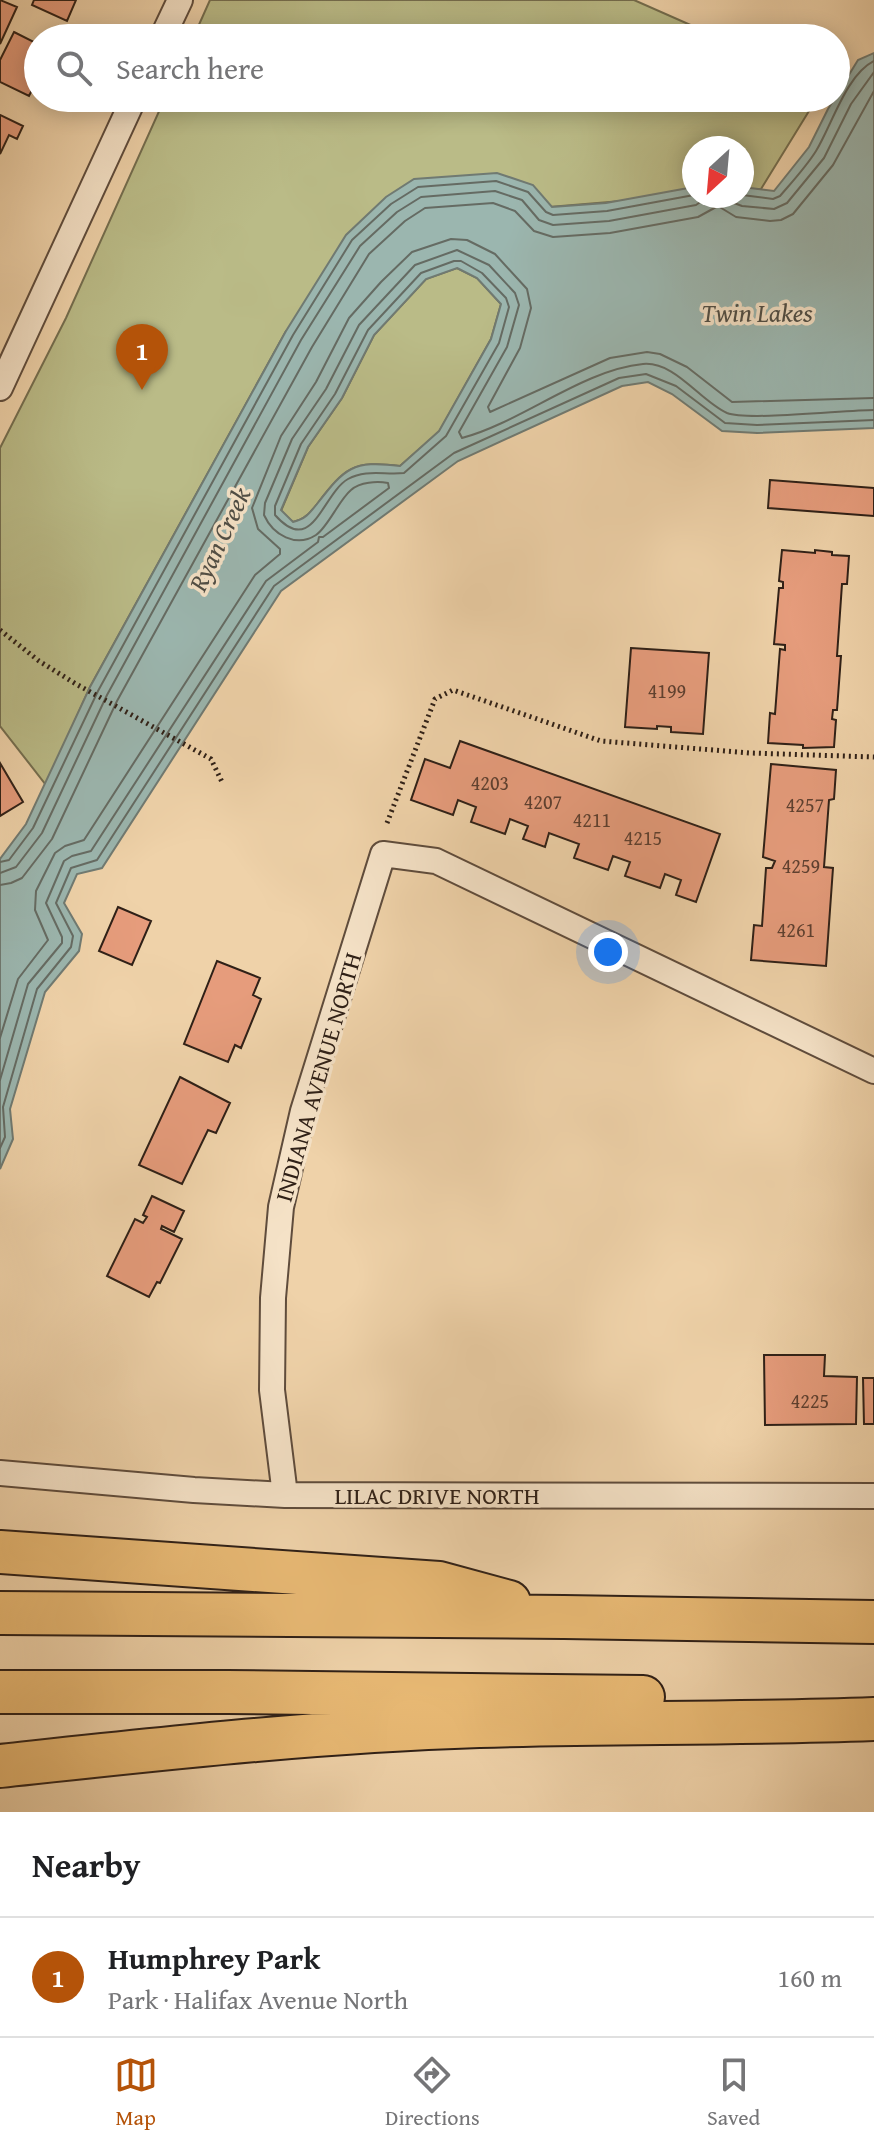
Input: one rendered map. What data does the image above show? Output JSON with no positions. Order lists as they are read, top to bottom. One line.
{"streets":{"street":["INDIANA AVENUE NORTH","LILAC DRIVE NORTH"]},"crossings":[["INDIANA AVENUE NORTH","LILAC DRIVE NORTH"]],"water":["Twin Lakes","Ryan Creek"],"house_numbers":["4199","4203","4207","4257","4211","4215","4259","4261","4225"],"north":"bottom left","page":{"search":"Search here","pins":"1","heading":"Nearby","list":[{"mark":"1","name":"Humphrey Park","note":"Park · Halifax Avenue North","value":"160 m"}],"nav":["Map","Directions","Saved"]}}
